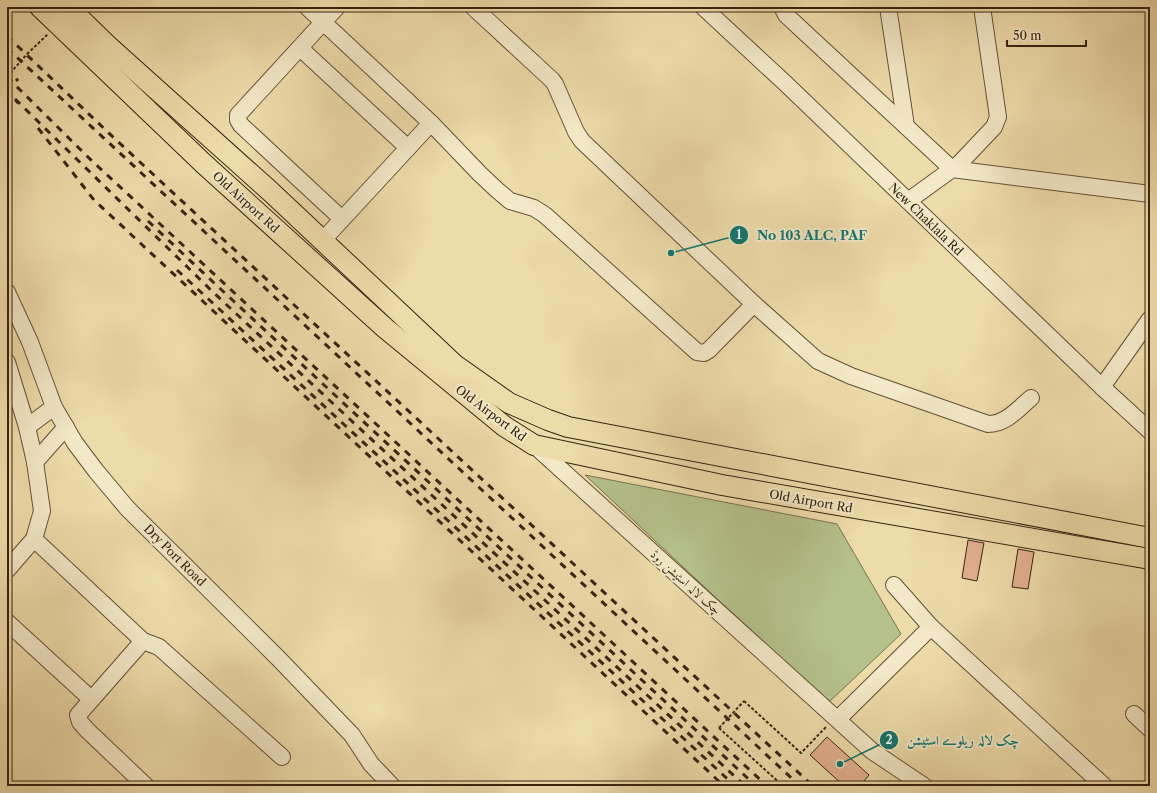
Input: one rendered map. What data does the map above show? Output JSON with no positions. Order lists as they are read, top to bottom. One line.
{"streets":{"main road":["Old Airport Rd"],"street":["New Chaklala Rd","Dry Port Road","چک لالہ اسٹیشن روڈ"]},"crossings":[["Old Airport Rd","چک لالہ اسٹیشن روڈ"]],"places":["No 103 ALC, PAF","چک لالہ ریلوے اسٹیشن"],"scale_bar":"50 m"}
